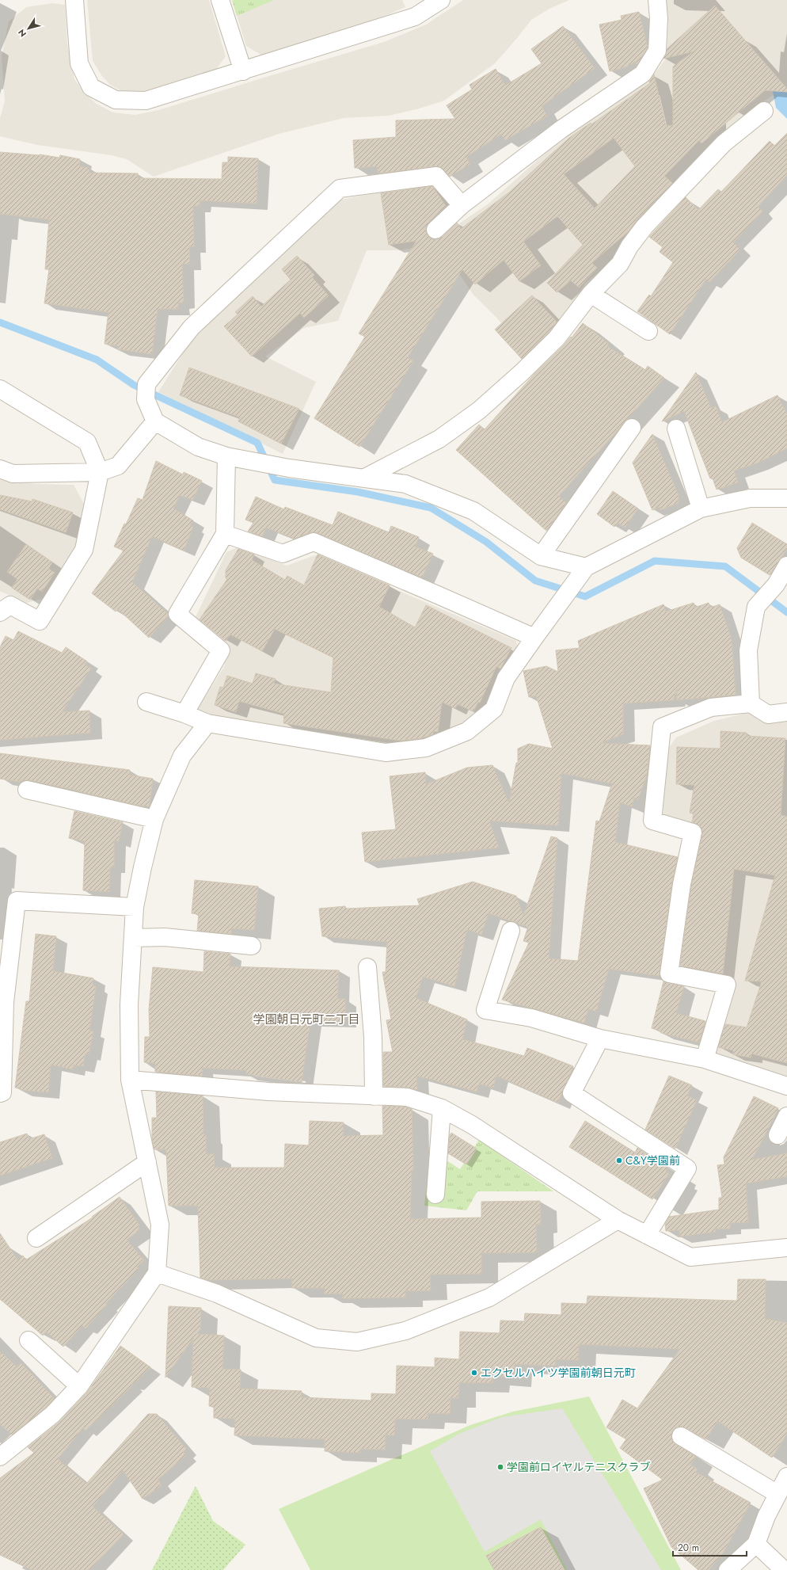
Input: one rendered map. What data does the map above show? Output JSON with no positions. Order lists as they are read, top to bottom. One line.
{"districts":["学園朝日元町二丁目"],"places":["C&Y学園前","エクセルハイツ学園前朝日元町","学園前ロイヤルテニスクラブ"],"scale_bar":"20 m","north":"bottom left"}
